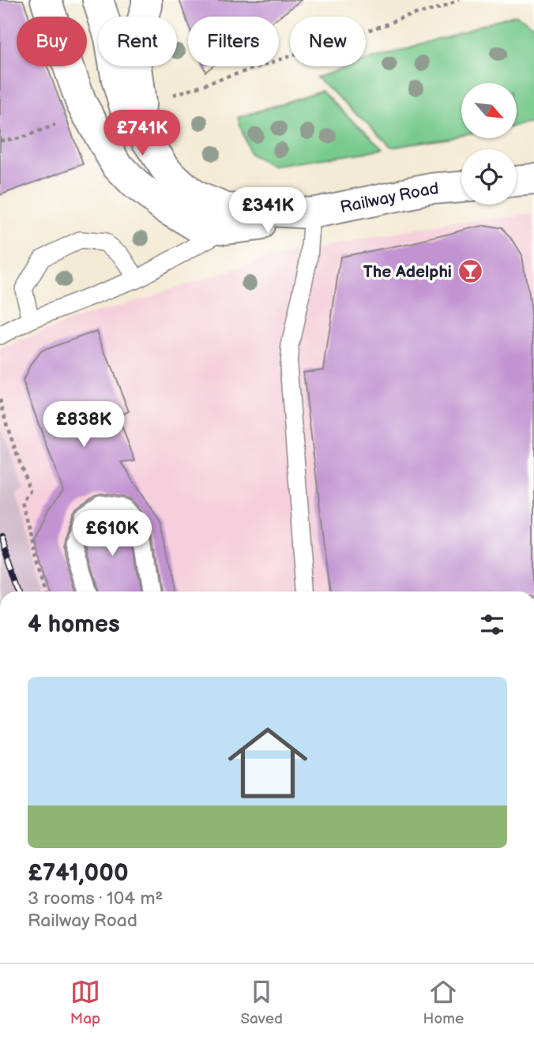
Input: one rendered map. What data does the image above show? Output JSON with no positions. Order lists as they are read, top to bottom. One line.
{"streets":{"street":["Railway Road"]},"places":{"bar":["The Adelphi"]},"north":"bottom right","page":{"chip":["Buy","Rent","Filters","New"],"price":["£741K","£341K","£838K","£610K"],"heading":"4 homes","list":[{"name":"£741,000","note":"3 rooms · 104 m² · Railway Road"}],"tabs":["Map","Saved","Home"]}}
